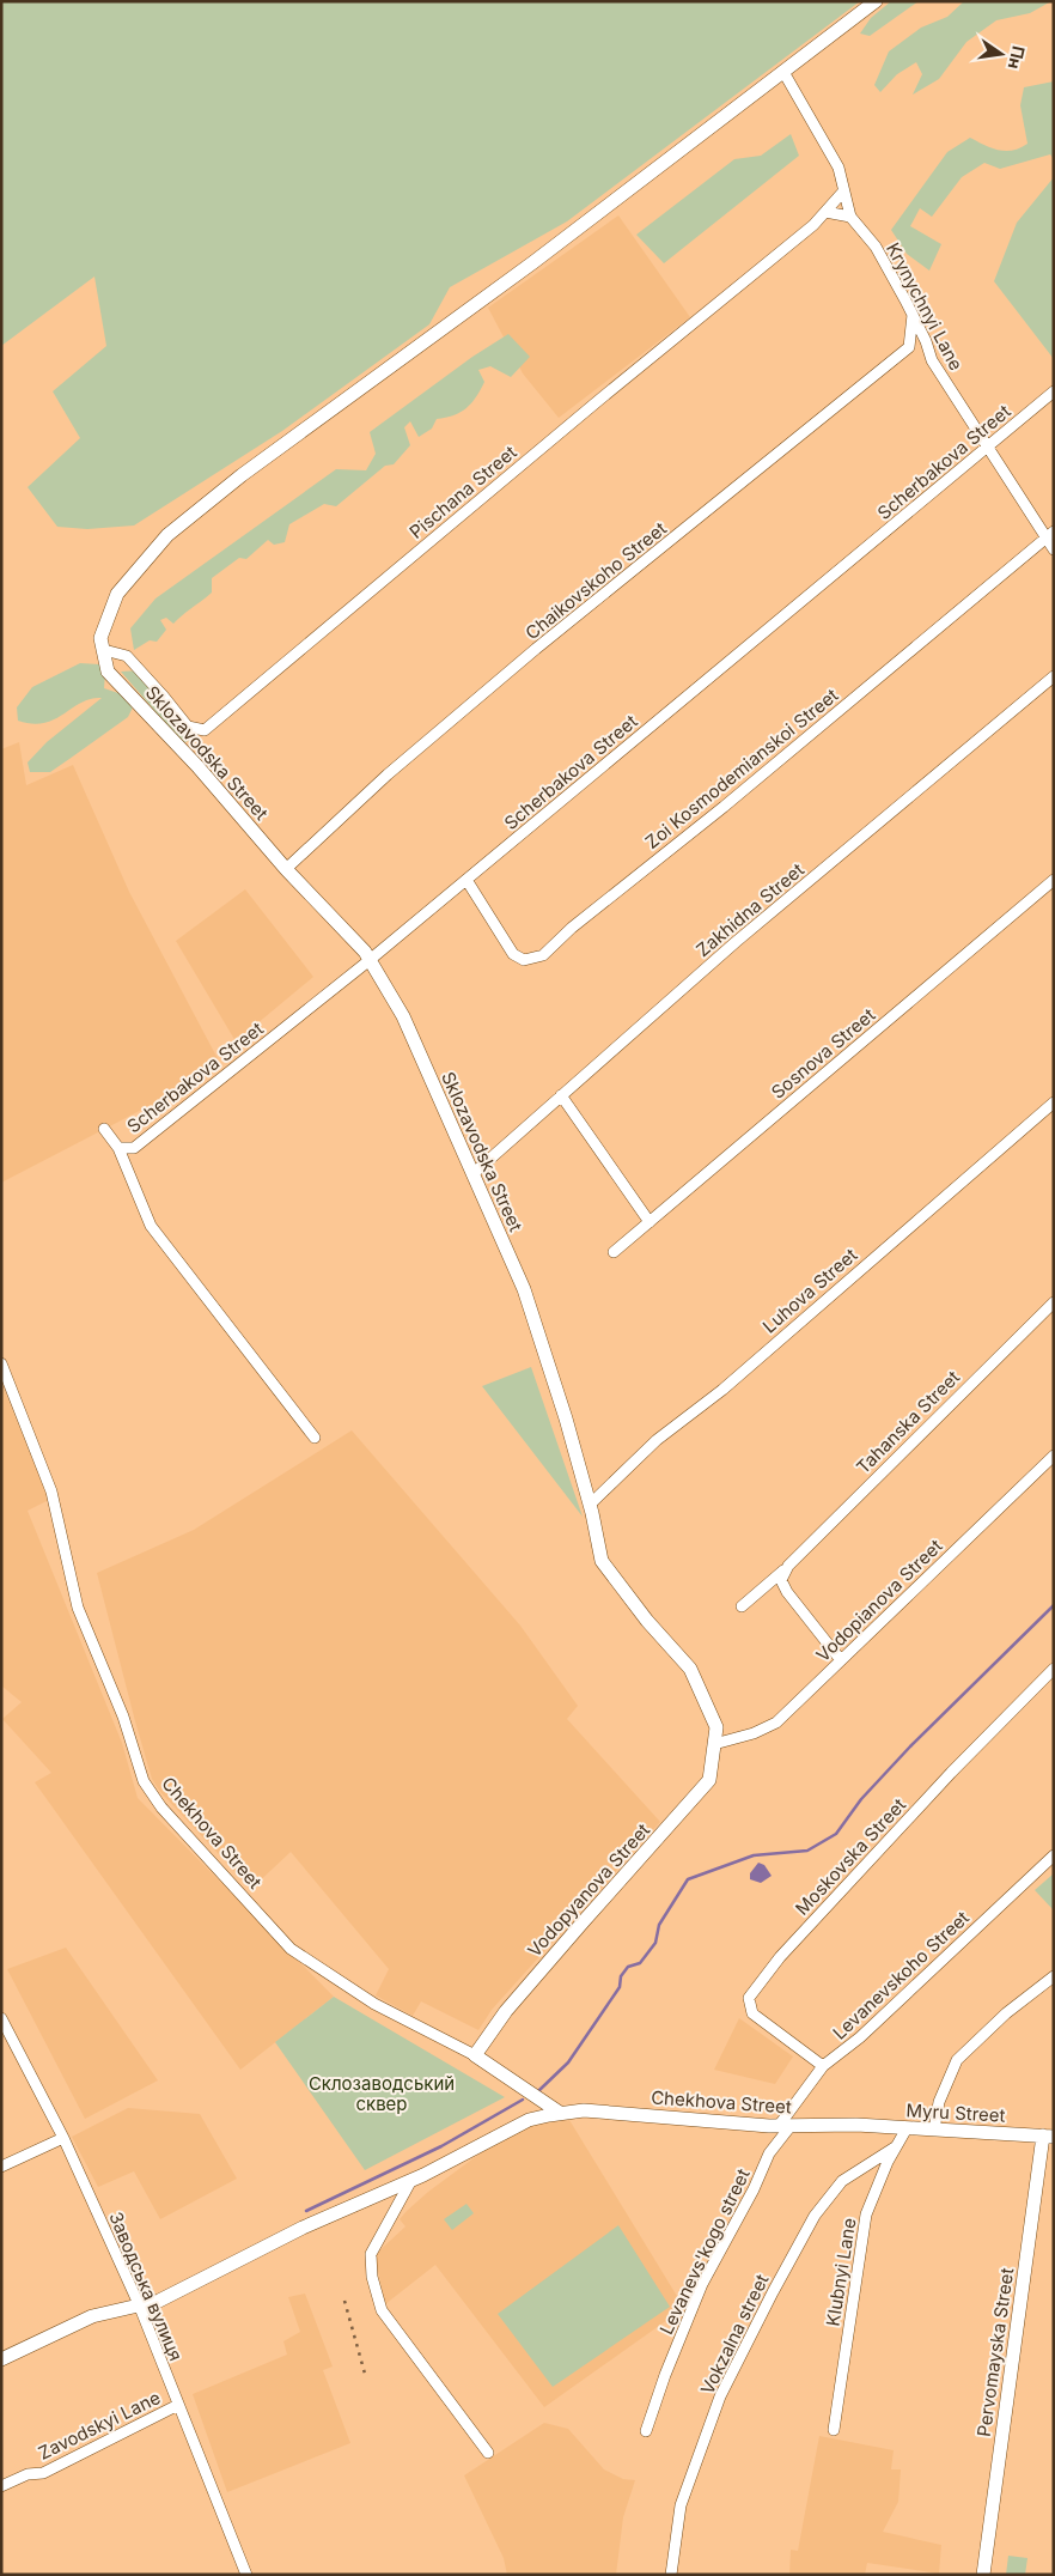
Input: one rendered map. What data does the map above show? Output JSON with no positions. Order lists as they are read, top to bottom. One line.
{"streets":{"street":["Krynychnyi Lane","Scherbakova Street","Pischana Street","Chaikovskoho Street","Sklozavodska Street","Zoi Kosmodemianskoi Street","Zakhidna Street","Sosnova Street","Luhova Street","Tahanska Street","Vodopianova Street","Chekhova Street","Moskovska Street","Vodopyanova Street","Levanevskoho Street","Myru Street","Levanevs'kogo street","Klubnyi Lane","Заводська вулиця","Vokzalna street","Pervomayska Street","Zavodskyi Lane"]},"crossings":[["Krynychnyi Lane","Scherbakova Street"],["Krynychnyi Lane","Pischana Street"],["Krynychnyi Lane","Zoi Kosmodemianskoi Street"],["Scherbakova Street","Sklozavodska Street"],["Scherbakova Street","Zoi Kosmodemianskoi Street"],["Pischana Street","Sklozavodska Street"],["Chaikovskoho Street","Sklozavodska Street"],["Sklozavodska Street","Zakhidna Street"],["Sklozavodska Street","Luhova Street"],["Sklozavodska Street","Vodopianova Street"],["Sklozavodska Street","Vodopyanova Street"],["Vodopianova Street","Vodopyanova Street"],["Chekhova Street","Vodopyanova Street"],["Chekhova Street","Levanevskoho Street"],["Chekhova Street","Myru Street"],["Chekhova Street","Levanevs'kogo street"],["Chekhova Street","Заводська вулиця"],["Moskovska Street","Levanevskoho Street"],["Levanevskoho Street","Levanevs'kogo street"],["Myru Street","Klubnyi Lane"],["Myru Street","Pervomayska Street"],["Klubnyi Lane","Vokzalna street"],["Заводська вулиця","Zavodskyi Lane"]],"parks":["Склозаводський сквер"],"north":"right"}
